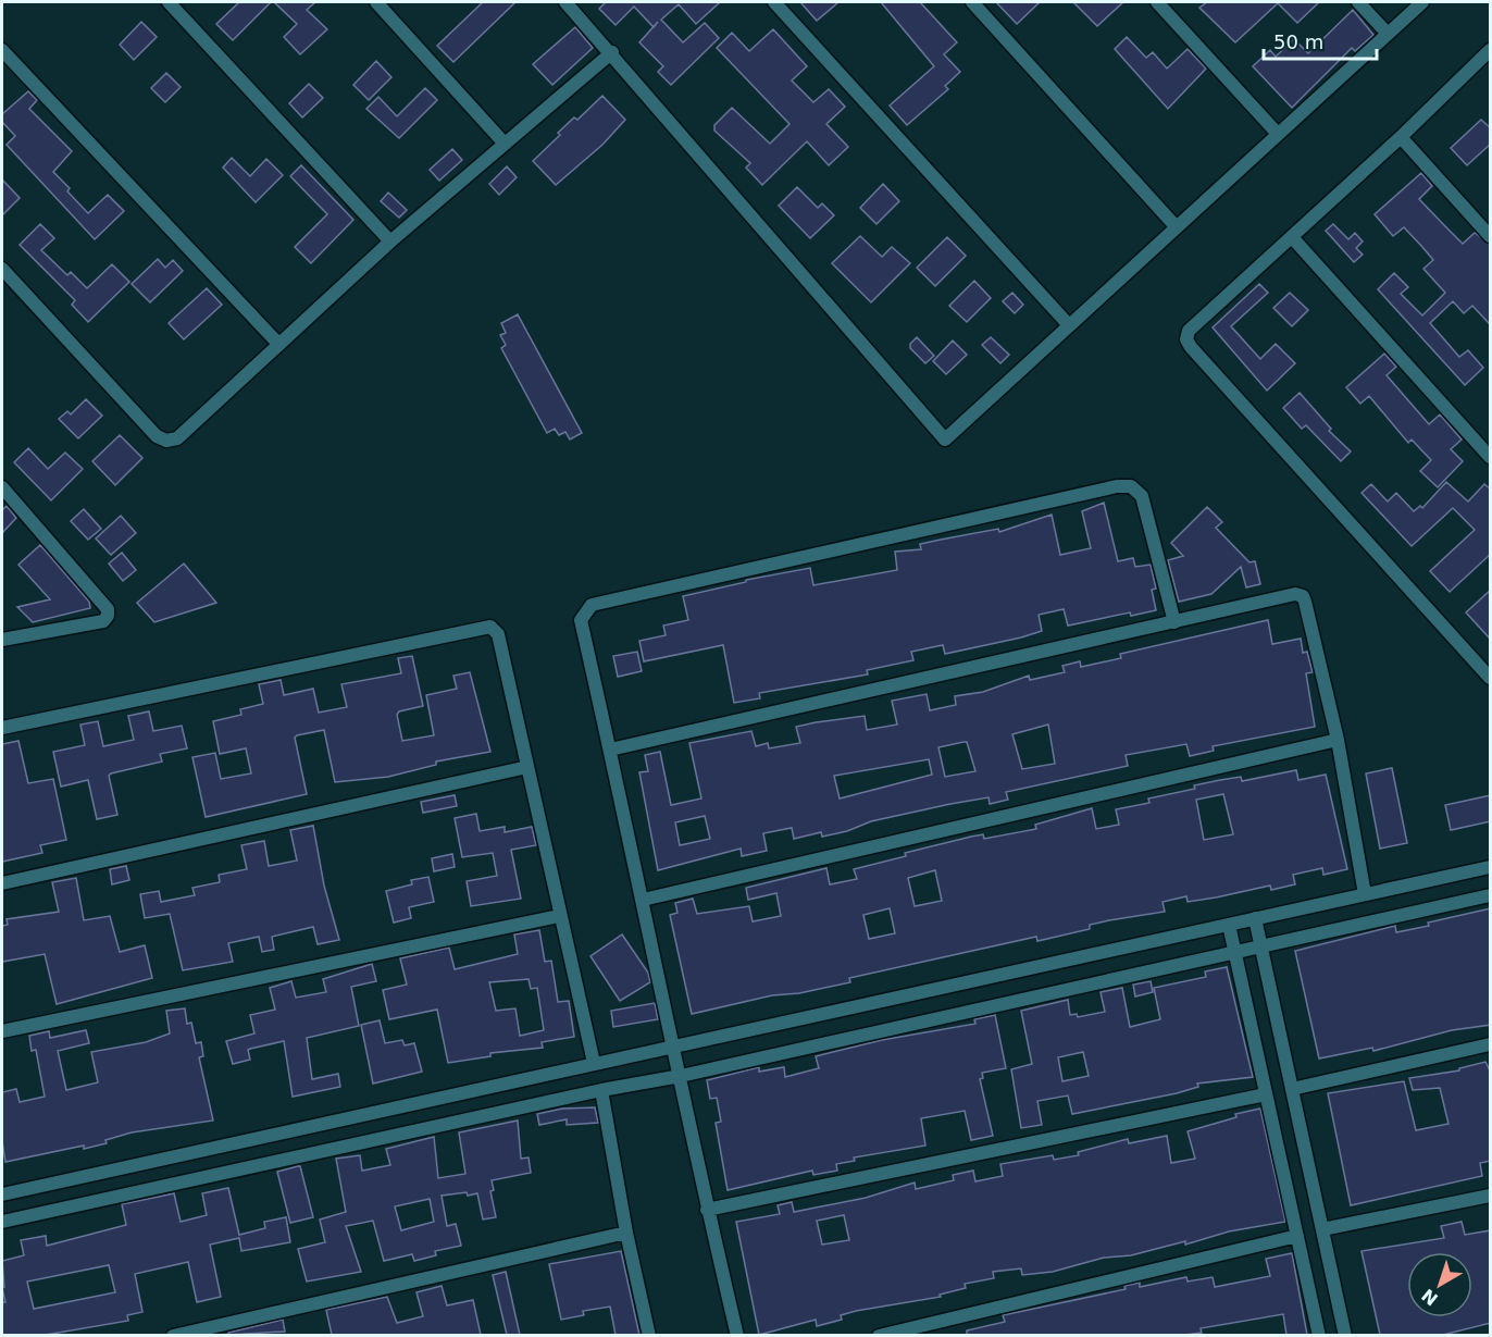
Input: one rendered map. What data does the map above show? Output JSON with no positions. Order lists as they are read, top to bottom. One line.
{"scale_bar":"50 m","north":"bottom left"}
